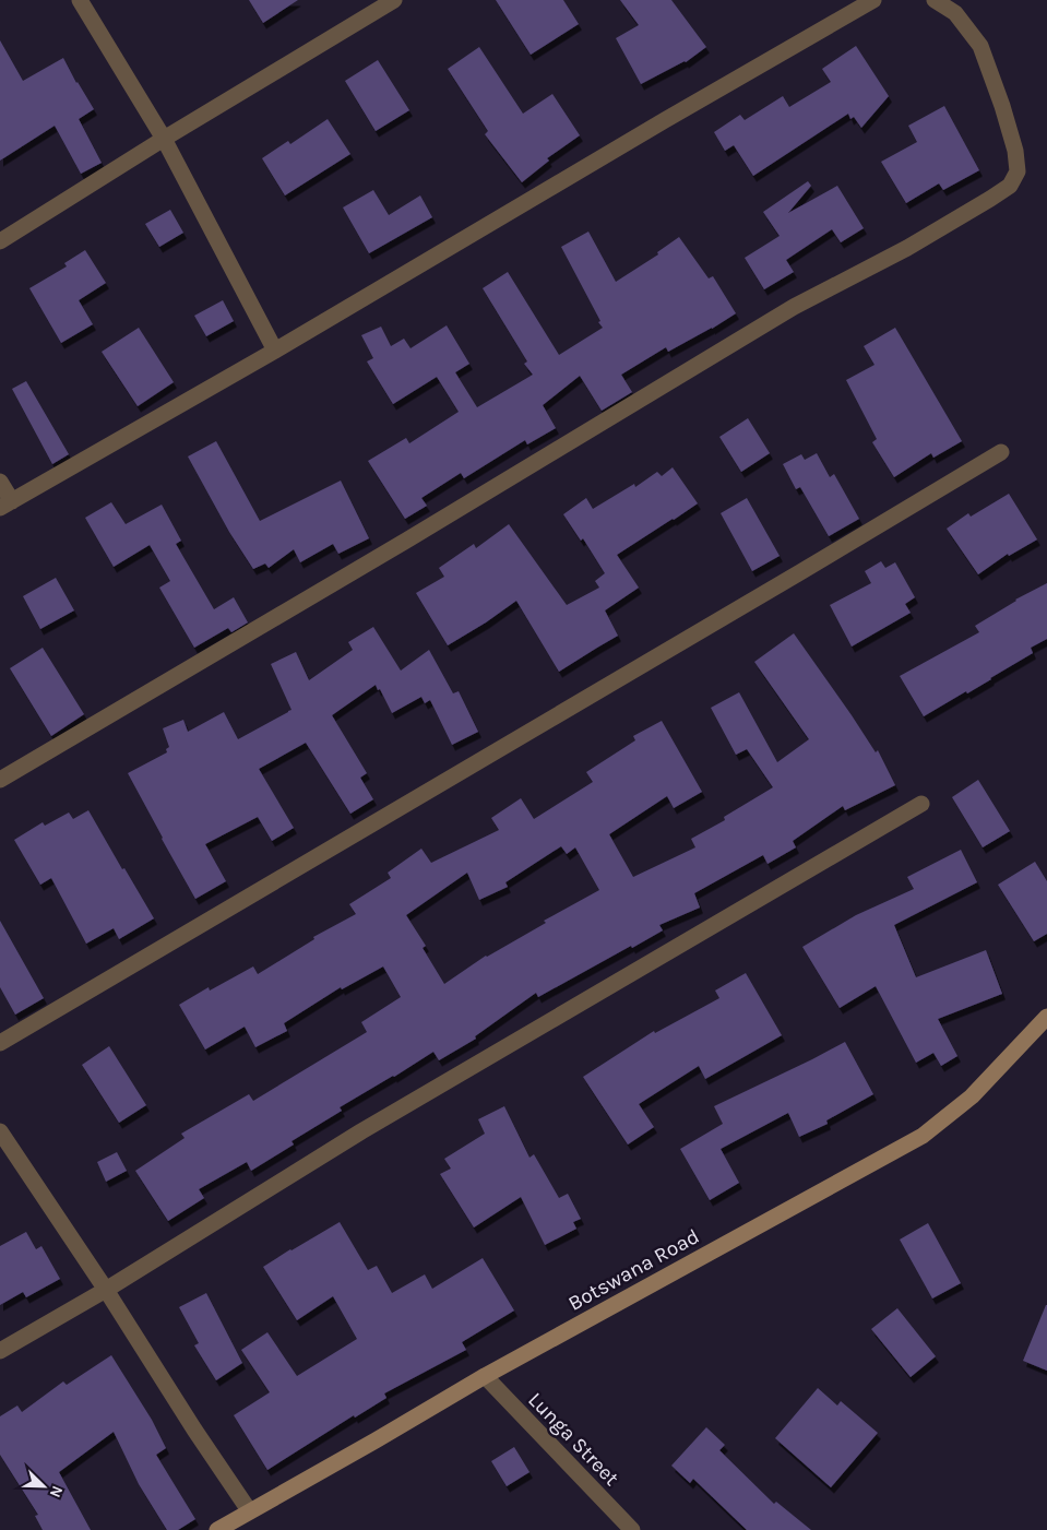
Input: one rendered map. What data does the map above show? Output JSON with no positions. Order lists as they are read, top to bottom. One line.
{"streets":{"street":["Botswana Road","Lunga Street"]},"crossings":[["Botswana Road","Lunga Street"]],"north":"bottom right"}
